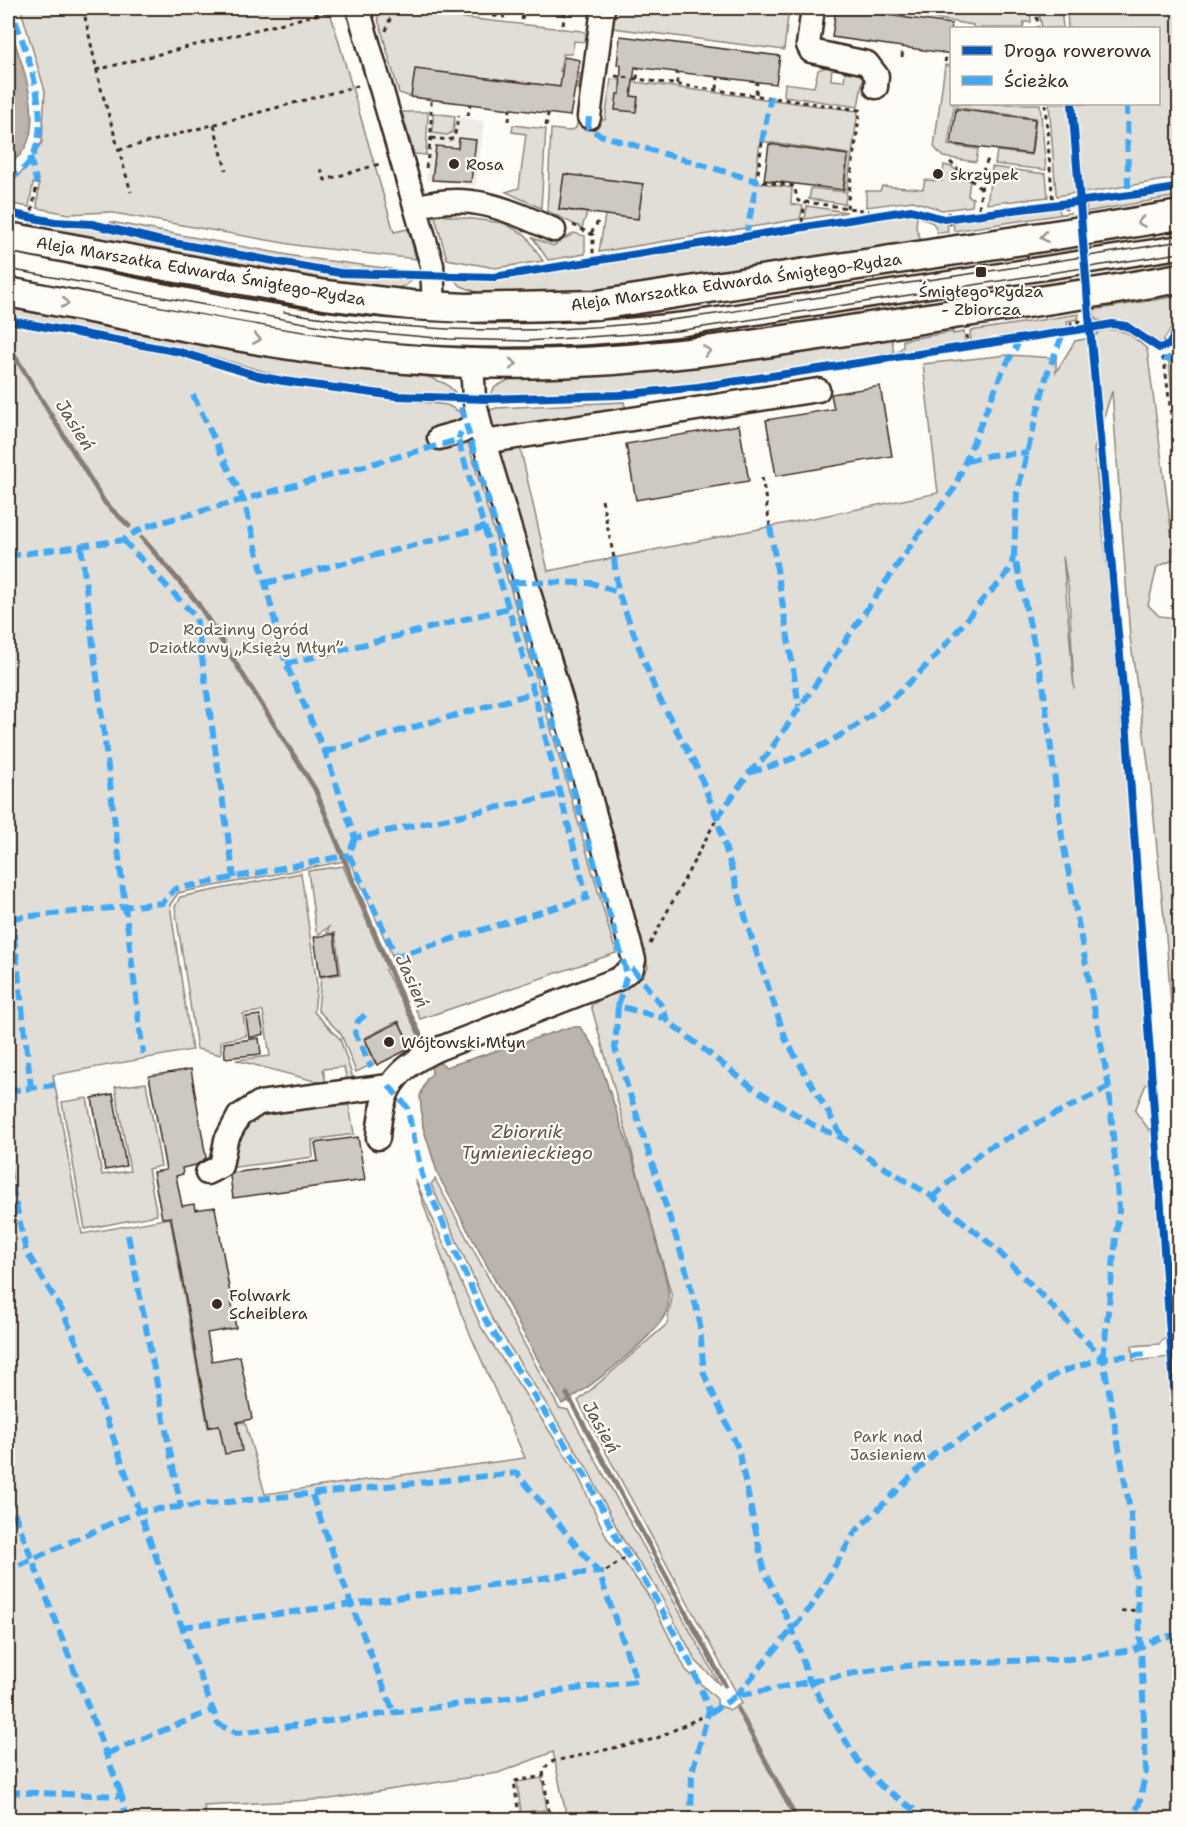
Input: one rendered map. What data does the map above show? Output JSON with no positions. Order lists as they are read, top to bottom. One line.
{"streets":{"main road":["Aleja Marszałka Edwarda Śmigłego-Rydza"]},"water":["Jasień","Zbiornik Tymienieckiego"],"parks":["Rodzinny Ogród Działkowy „Księży Młyn”","Park nad Jasieniem"],"places":{"other":["Rosa","skrzypek","Wójtowski Młyn","Folwark Scheiblera"],"transit":["Śmigłego Rydza - Zbiorcza"]},"legend":["Droga rowerowa","Ścieżka"]}
